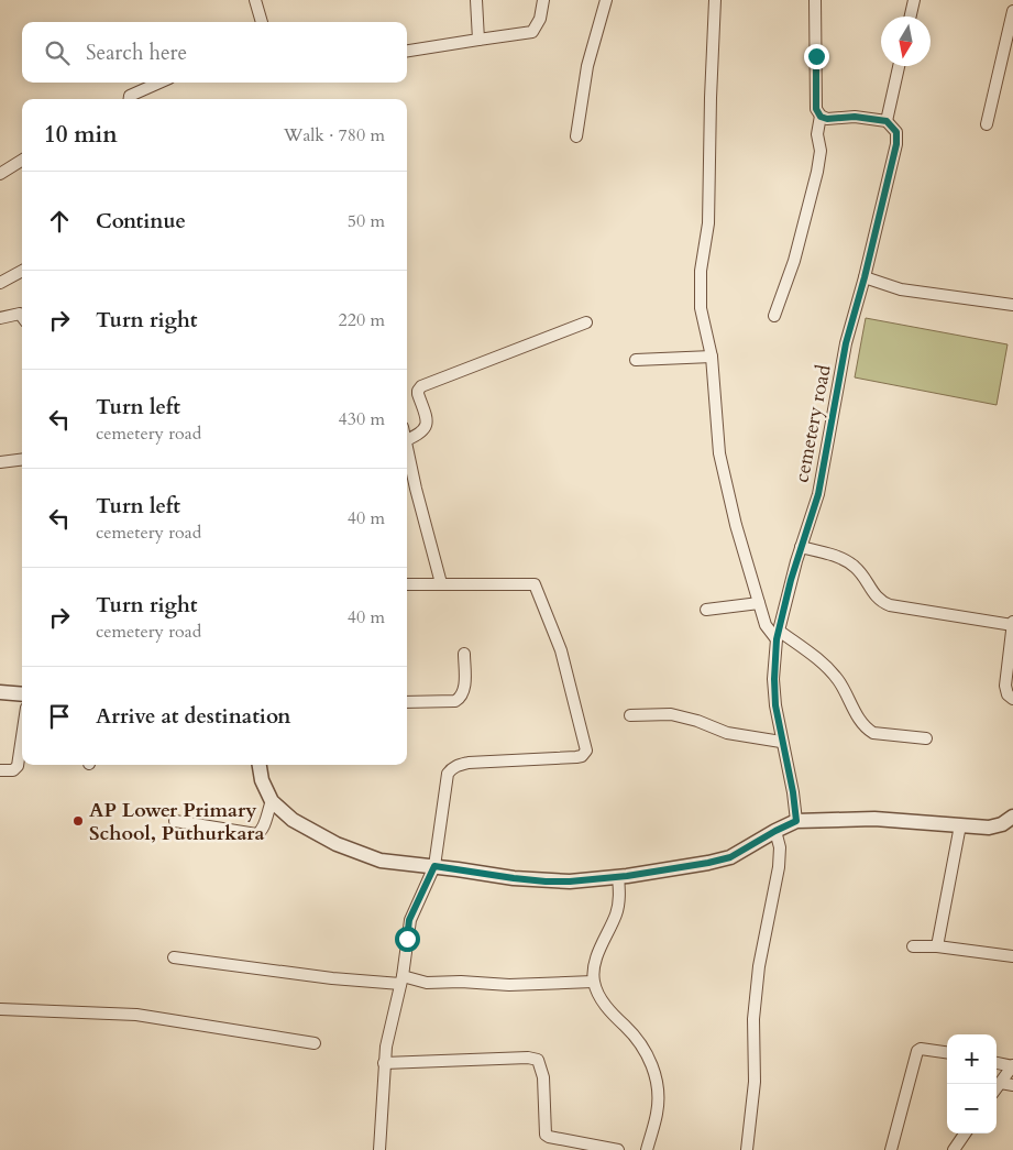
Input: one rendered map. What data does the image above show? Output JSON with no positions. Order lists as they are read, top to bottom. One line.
{"streets":{"street":["cemetery road"]},"places":["AP Lower Primary School, Puthurkara"],"north":"bottom","page":{"search":"Search here","heading":["10 min","Walk · 780 m"],"list":[["Continue","50 m"],["Turn right","220 m"],["Turn left","cemetery road","430 m"],["Turn left","cemetery road","40 m"],["Turn right","cemetery road","40 m"],"Arrive at destination"],"map_buttons":["+","−"]}}
